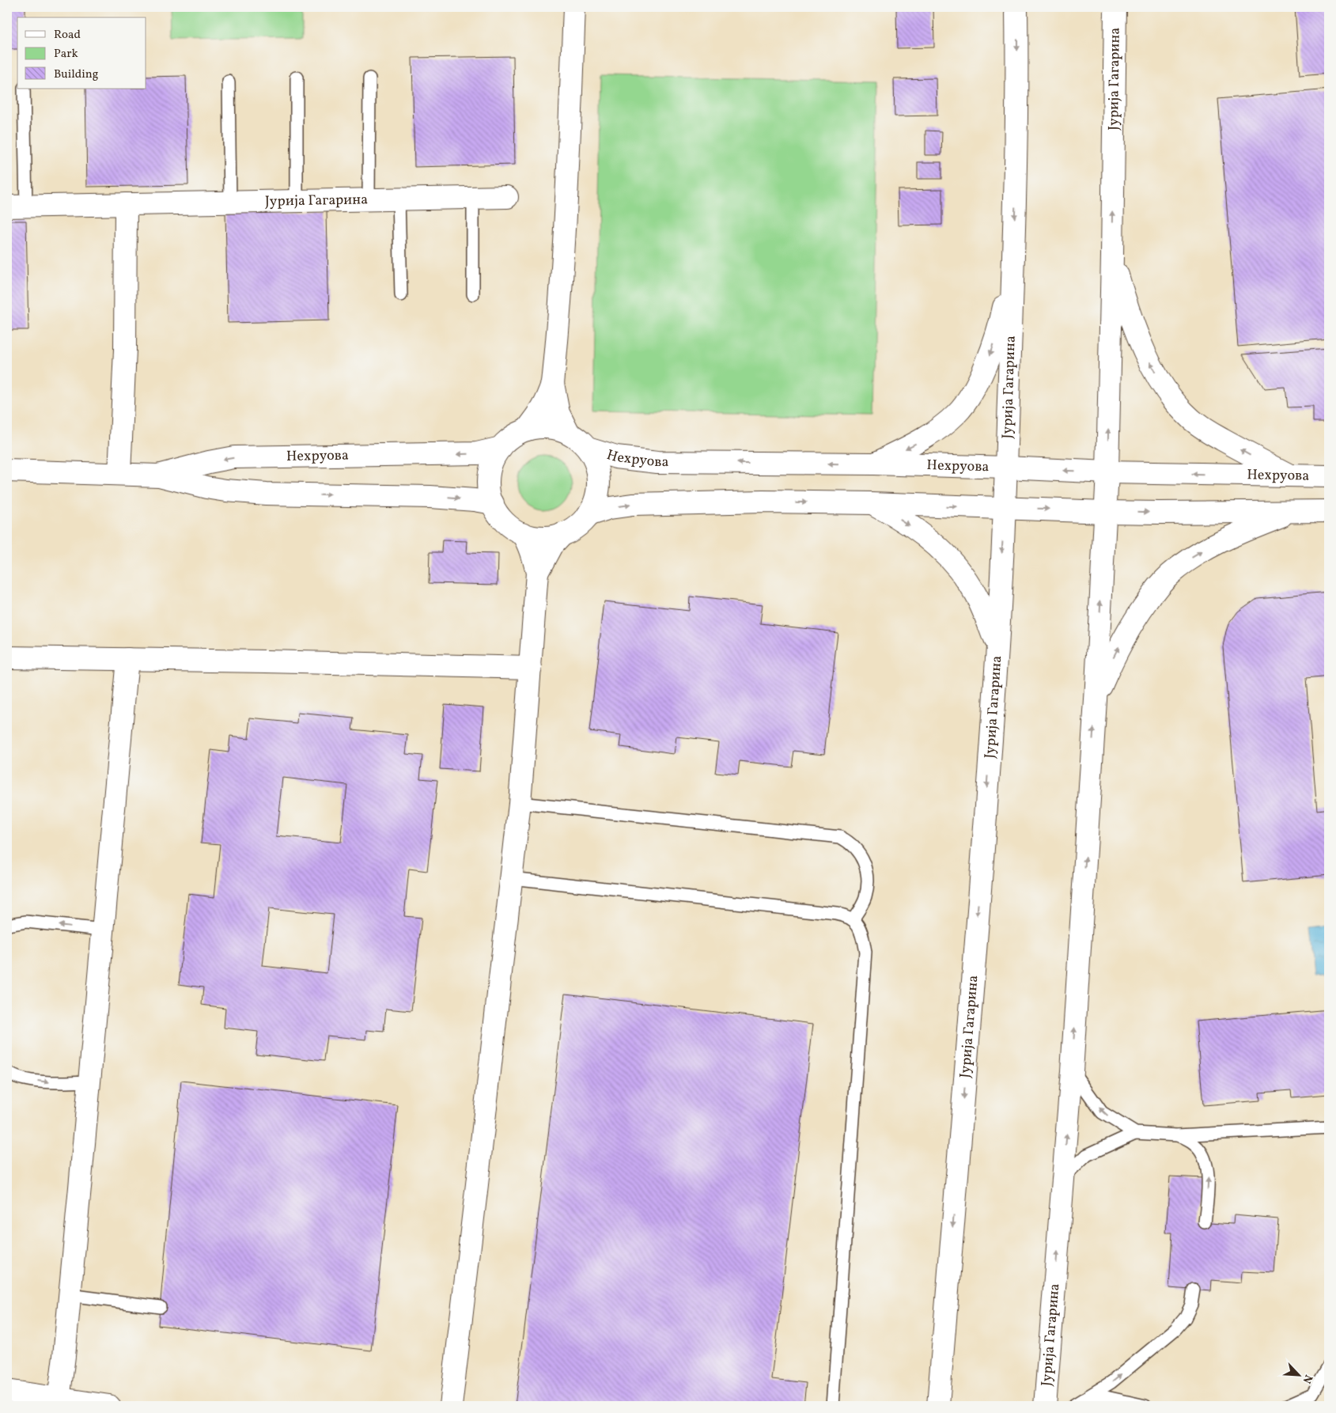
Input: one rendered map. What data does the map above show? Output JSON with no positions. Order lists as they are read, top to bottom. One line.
{"streets":{"street":["Јурија Гагарина","Нехруова"]},"crossings":[["Јурија Гагарина","Нехруова"]],"legend":["Road","Park","Building"],"north":"bottom right"}
